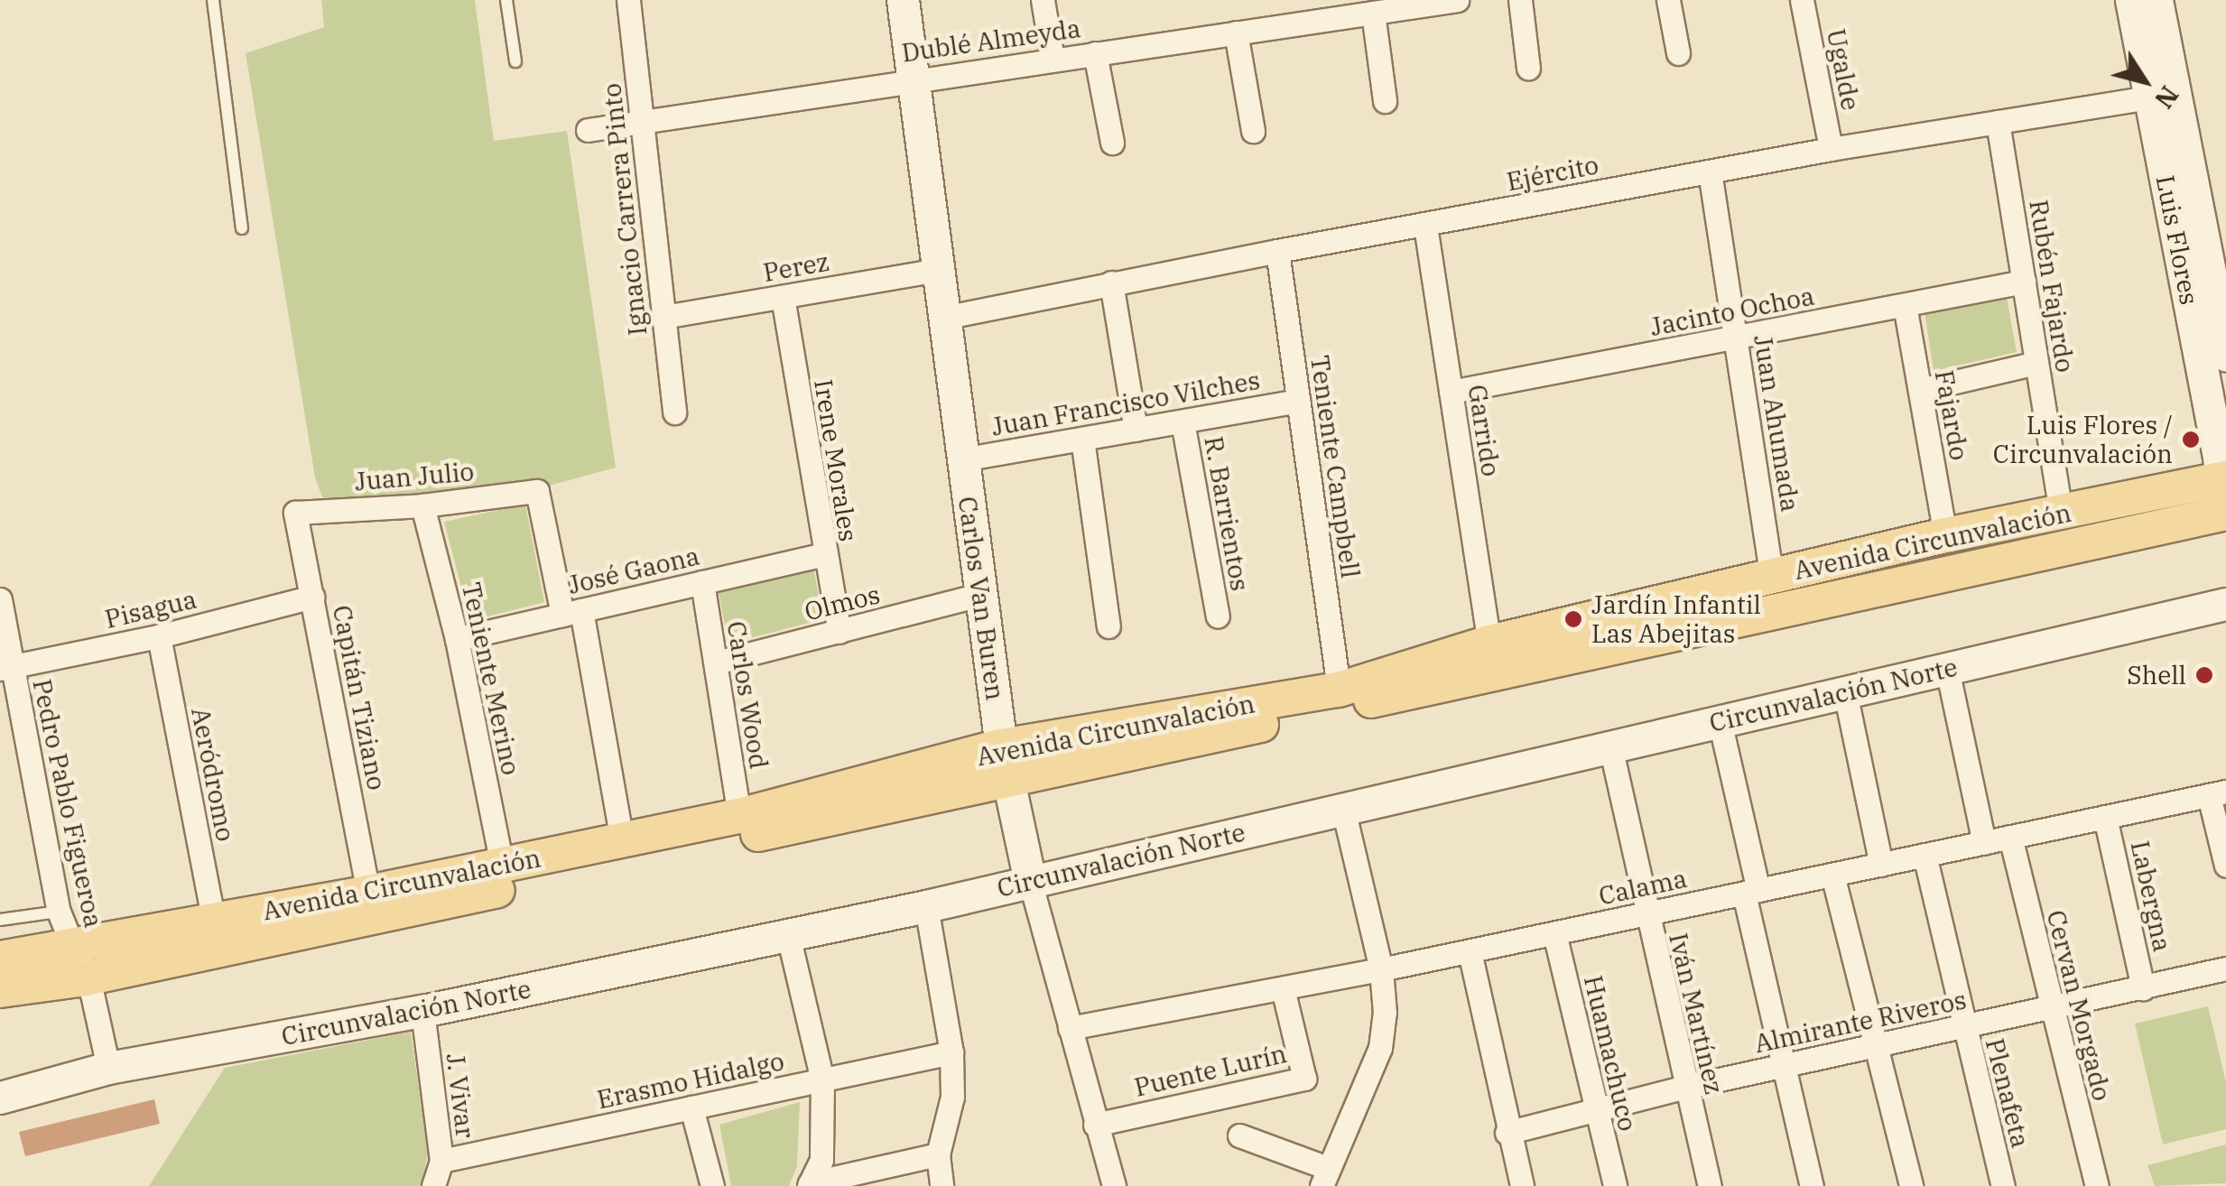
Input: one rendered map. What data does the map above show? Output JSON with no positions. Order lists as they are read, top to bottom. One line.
{"streets":{"main road":["Avenida Circunvalación"],"street":["Dublé Almeyda","Ugalde","Ejército","Ignacio Carrera Pinto","Luis Flores","Perez","Rubén Fajardo","Jacinto Ochoa","Juan Francisco Vilches","Fajardo","Juan Ahumada","Garrido","Irene Morales","Teniente Campbell","Juan Julio","R. Barrientos","José Gaona","Carlos Van Buren","Olmos","Pisagua","Teniente Merino","Carlos Wood","Circunvalación Norte","Capitán Tiziano","Aeródromo","Pedro Pablo Figueroa","Calama","Labergna","Cervan Morgado","Iván Martínez","Almirante Riveros","Huamachuco","Puente Lurín","Erasmo Hidalgo","Plenafeta","J. Vivar"]},"crossings":[["Dublé Almeyda","Ignacio Carrera Pinto"],["Dublé Almeyda","Carlos Van Buren"],["Ugalde","Ejército"],["Ejército","Luis Flores"],["Ejército","Rubén Fajardo"],["Ejército","Juan Ahumada"],["Ejército","Garrido"],["Ejército","Teniente Campbell"],["Ejército","Carlos Van Buren"],["Ignacio Carrera Pinto","Perez"],["Luis Flores","Avenida Circunvalación"],["Perez","Irene Morales"],["Perez","Carlos Van Buren"],["Rubén Fajardo","Jacinto Ochoa"],["Rubén Fajardo","Avenida Circunvalación"],["Jacinto Ochoa","Fajardo"],["Jacinto Ochoa","Juan Ahumada"],["Jacinto Ochoa","Garrido"],["Juan Francisco Vilches","Teniente Campbell"],["Juan Francisco Vilches","R. Barrientos"],["Juan Francisco Vilches","Carlos Van Buren"],["Fajardo","Avenida Circunvalación"],["Juan Ahumada","Avenida Circunvalación"],["Garrido","Avenida Circunvalación"],["Irene Morales","José Gaona"],["Irene Morales","Olmos"],["Teniente Campbell","Avenida Circunvalación"],["Juan Julio","José Gaona"],["Juan Julio","Teniente Merino"],["Juan Julio","Capitán Tiziano"],["Avenida Circunvalación","Carlos Van Buren"],["Avenida Circunvalación","Teniente Merino"],["Avenida Circunvalación","Carlos Wood"],["Avenida Circunvalación","Capitán Tiziano"],["Avenida Circunvalación","Aeródromo"],["Avenida Circunvalación","Pedro Pablo Figueroa"],["José Gaona","Teniente Merino"],["José Gaona","Carlos Wood"],["Carlos Van Buren","Olmos"],["Carlos Van Buren","Circunvalación Norte"],["Carlos Van Buren","Calama"],["Carlos Van Buren","Puente Lurín"],["Olmos","Carlos Wood"],["Pisagua","Capitán Tiziano"],["Pisagua","Aeródromo"],["Pisagua","Pedro Pablo Figueroa"],["Circunvalación Norte","Pedro Pablo Figueroa"],["Circunvalación Norte","Iván Martínez"],["Circunvalación Norte","J. Vivar"],["Calama","Labergna"],["Calama","Cervan Morgado"],["Calama","Iván Martínez"],["Calama","Huamachuco"],["Calama","Puente Lurín"],["Calama","Plenafeta"],["Labergna","Almirante Riveros"],["Cervan Morgado","Almirante Riveros"],["Iván Martínez","Almirante Riveros"],["Almirante Riveros","Huamachuco"],["Almirante Riveros","Plenafeta"],["Erasmo Hidalgo","J. Vivar"]],"places":["Luis Flores / Circunvalación","Jardín Infantil Las Abejitas","Shell"],"north":"bottom right"}
